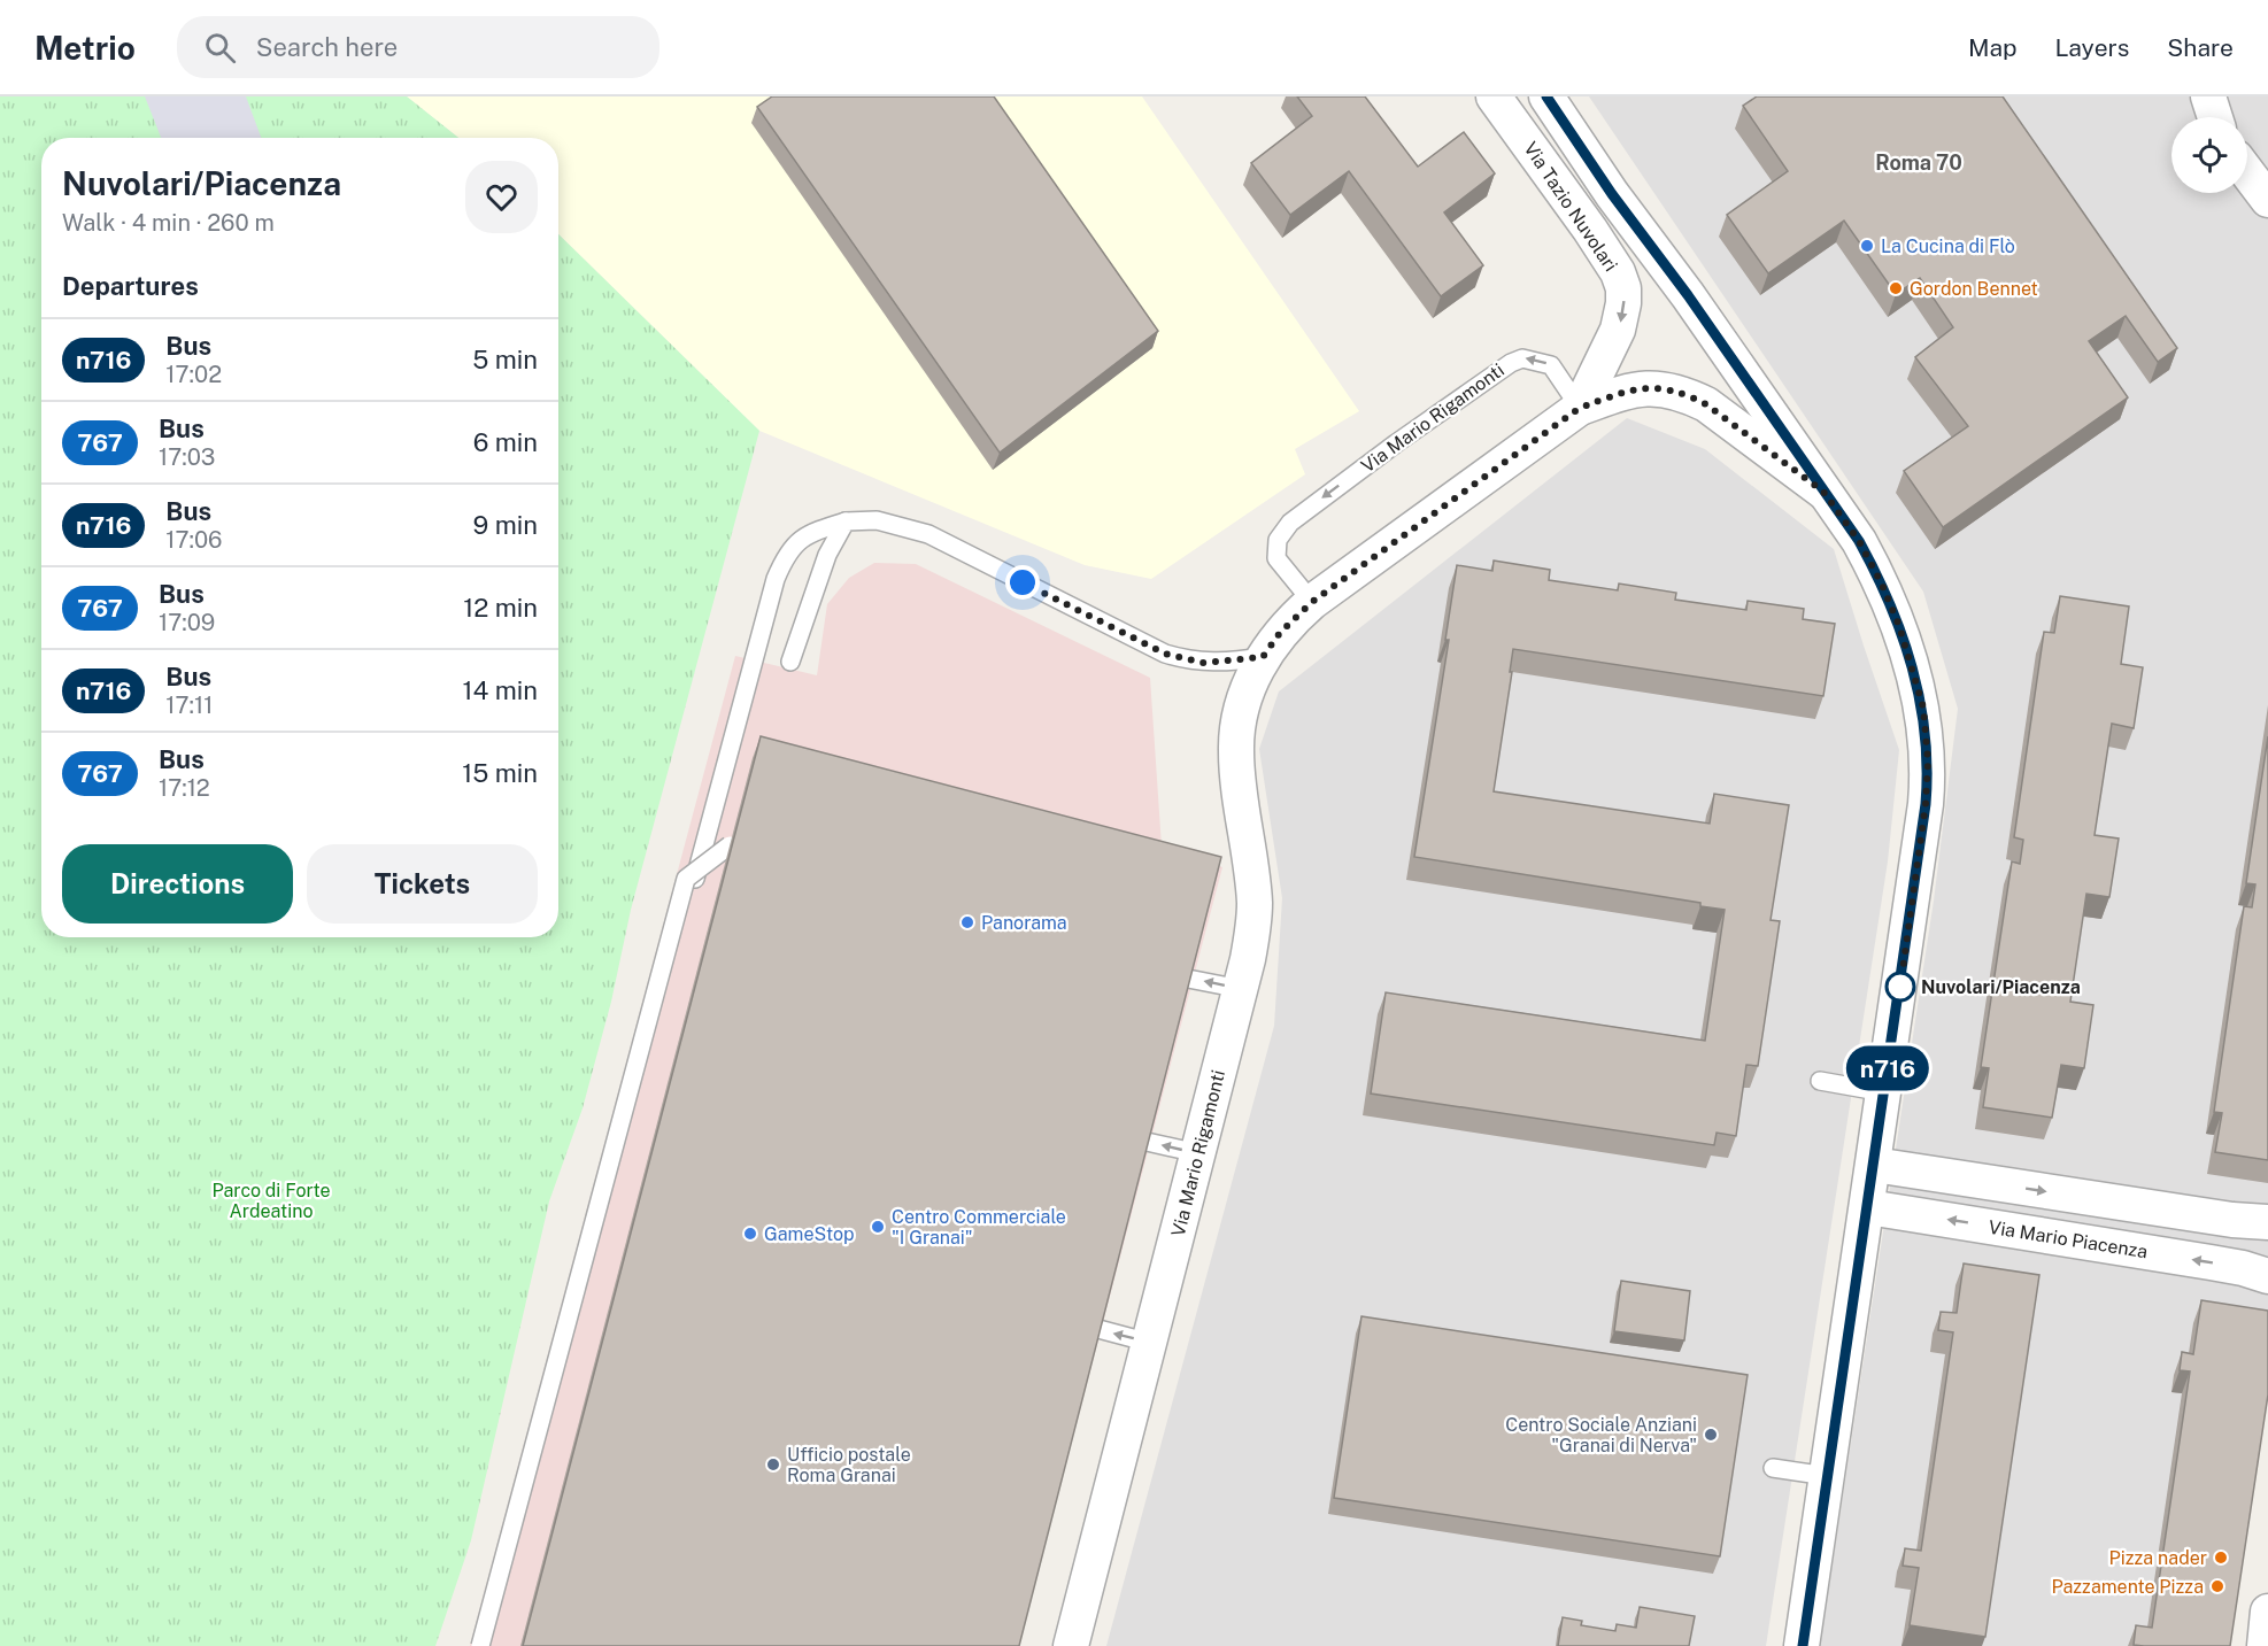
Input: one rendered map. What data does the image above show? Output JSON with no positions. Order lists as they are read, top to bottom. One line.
{"streets":{"street":["Via Tazio Nuvolari","Via Mario Rigamonti","Via Mario Piacenza"]},"crossings":[["Via Tazio Nuvolari","Via Mario Rigamonti"]],"districts":["Roma 70"],"parks":["Parco di Forte Ardeatino"],"places":["La Cucina di Flò","Gordon Bennet","Panorama","Nuvolari/Piacenza","Centro Commerciale \"I Granai\"","GameStop","Centro Sociale Anziani \"Granai di Nerva\"","Ufficio postale Roma Granai","Pizza nader","Pazzamente Pizza"],"lines":["bus line n716"],"page":{"header":"Metrio","search":"Search here","nav":["Map","Layers","Share"],"on_map":"n716","heading":[["Nuvolari/Piacenza","Walk · 4 min · 260 m"],"Departures"],"list":[{"mark":"n716","name":"Bus","note":"17:02","value":"5 min"},{"mark":"767","name":"Bus","note":"17:03","value":"6 min"},{"mark":"n716","name":"Bus","note":"17:06","value":"9 min"},{"mark":"767","name":"Bus","note":"17:09","value":"12 min"},{"mark":"n716","name":"Bus","note":"17:11","value":"14 min"},{"mark":"767","name":"Bus","note":"17:12","value":"15 min"}],"buttons":["Directions","Tickets"]}}
